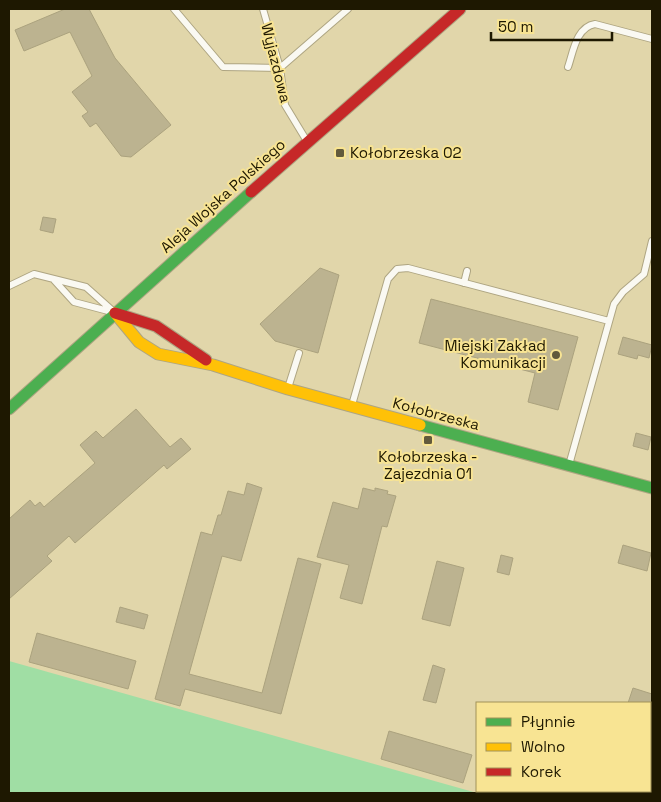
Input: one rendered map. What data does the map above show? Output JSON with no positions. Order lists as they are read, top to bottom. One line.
{"streets":{"street":["Aleja Wojska Polskiego","Kołobrzeska"],"lane":["Wyjazdowa"]},"crossings":[["Wyjazdowa","Aleja Wojska Polskiego"],["Aleja Wojska Polskiego","Kołobrzeska"]],"places":{"transit":["Kołobrzeska 02","Kołobrzeska - Zajezdnia 01"],"other":["Miejski Zakład Komunikacji"]},"legend":["Płynnie","Wolno","Korek"],"scale_bar":"50 m"}
